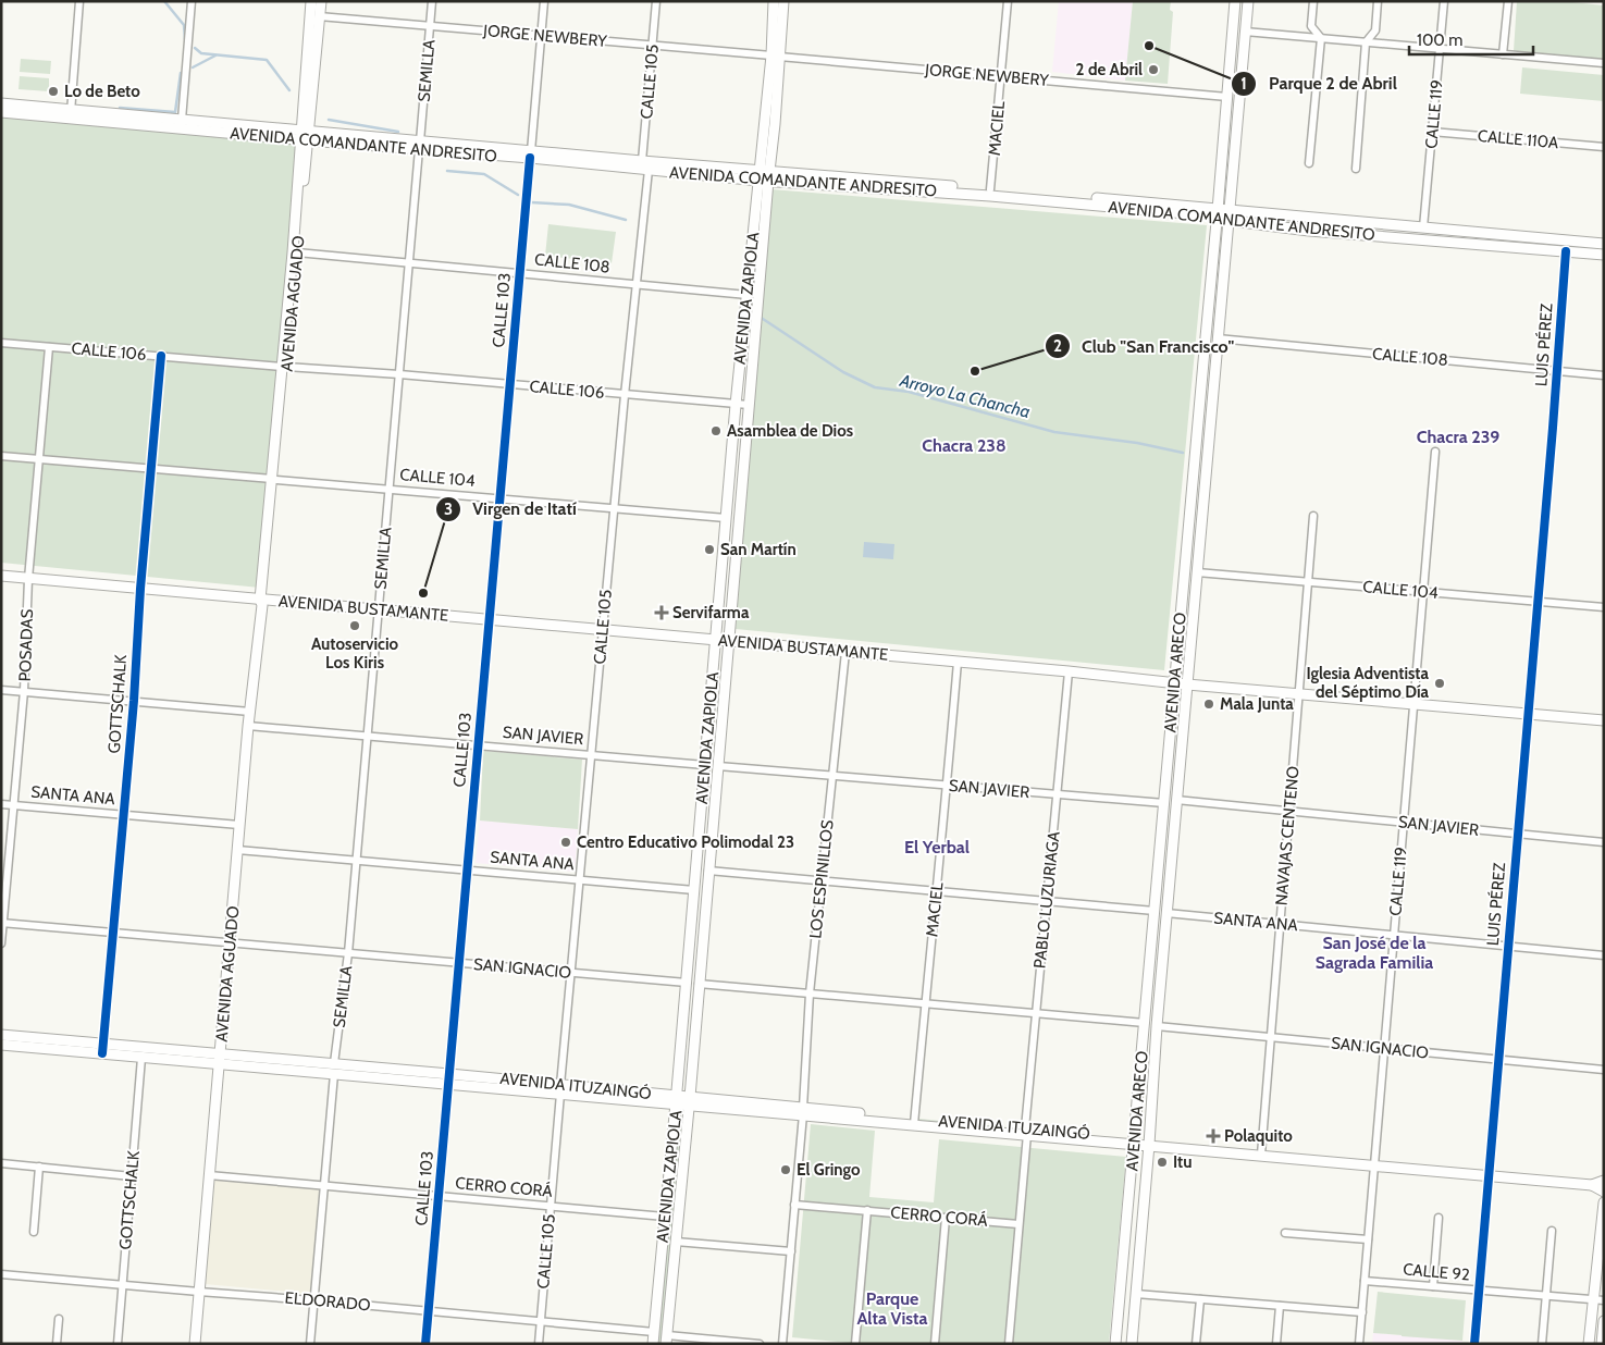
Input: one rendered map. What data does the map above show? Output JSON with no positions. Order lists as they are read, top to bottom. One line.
{"streets":{"main road":["AVENIDA COMANDANTE ANDRESITO","AVENIDA ZAPIOLA","AVENIDA AGUADO","AVENIDA BUSTAMANTE","AVENIDA ARECO","AVENIDA ITUZAINGÓ"],"street":["JORGE NEWBERY","SEMILLA","CALLE 105","CALLE 119","MACIEL","CALLE 110A","CALLE 108","CALLE 103","LUIS PÉREZ","CALLE 106","CALLE 104","POSADAS","GOTTSCHALK","SAN JAVIER","SANTA ANA","NAVAJAS CENTENO","LOS ESPINILLOS","PABLO LUZURIAGA","SAN IGNACIO","CERRO CORÁ","CALLE 92","ELDORADO"]},"crossings":[["JORGE NEWBERY","SEMILLA"],["JORGE NEWBERY","CALLE 105"],["JORGE NEWBERY","MACIEL"],["JORGE NEWBERY","AVENIDA ZAPIOLA"],["JORGE NEWBERY","AVENIDA AGUADO"],["JORGE NEWBERY","CALLE 103"],["JORGE NEWBERY","AVENIDA ARECO"],["SEMILLA","AVENIDA COMANDANTE ANDRESITO"],["SEMILLA","CALLE 108"],["SEMILLA","CALLE 106"],["SEMILLA","CALLE 104"],["SEMILLA","AVENIDA BUSTAMANTE"],["SEMILLA","SAN JAVIER"],["SEMILLA","SANTA ANA"],["SEMILLA","SAN IGNACIO"],["SEMILLA","AVENIDA ITUZAINGÓ"],["CALLE 105","AVENIDA COMANDANTE ANDRESITO"],["CALLE 105","CALLE 108"],["CALLE 105","CALLE 106"],["CALLE 105","CALLE 104"],["CALLE 105","AVENIDA BUSTAMANTE"],["CALLE 105","SAN JAVIER"],["CALLE 105","SANTA ANA"],["CALLE 105","SAN IGNACIO"],["CALLE 105","AVENIDA ITUZAINGÓ"],["CALLE 105","CERRO CORÁ"],["CALLE 105","ELDORADO"],["CALLE 119","CALLE 110A"],["CALLE 119","AVENIDA COMANDANTE ANDRESITO"],["CALLE 119","CALLE 104"],["CALLE 119","AVENIDA BUSTAMANTE"],["CALLE 119","SAN JAVIER"],["CALLE 119","SANTA ANA"],["CALLE 119","SAN IGNACIO"],["CALLE 119","AVENIDA ITUZAINGÓ"],["CALLE 119","CALLE 92"],["MACIEL","AVENIDA COMANDANTE ANDRESITO"],["MACIEL","AVENIDA BUSTAMANTE"],["MACIEL","SAN JAVIER"],["MACIEL","AVENIDA ITUZAINGÓ"],["AVENIDA COMANDANTE ANDRESITO","AVENIDA ZAPIOLA"],["AVENIDA COMANDANTE ANDRESITO","AVENIDA AGUADO"],["AVENIDA COMANDANTE ANDRESITO","CALLE 103"],["AVENIDA COMANDANTE ANDRESITO","LUIS PÉREZ"],["AVENIDA COMANDANTE ANDRESITO","AVENIDA ARECO"],["CALLE 108","AVENIDA ZAPIOLA"],["CALLE 108","AVENIDA AGUADO"],["CALLE 108","CALLE 103"],["CALLE 108","LUIS PÉREZ"],["CALLE 108","AVENIDA ARECO"],["AVENIDA ZAPIOLA","CALLE 106"],["AVENIDA ZAPIOLA","CALLE 104"],["AVENIDA ZAPIOLA","AVENIDA BUSTAMANTE"],["AVENIDA ZAPIOLA","SAN JAVIER"],["AVENIDA ZAPIOLA","SANTA ANA"],["AVENIDA ZAPIOLA","SAN IGNACIO"],["AVENIDA ZAPIOLA","AVENIDA ITUZAINGÓ"],["AVENIDA ZAPIOLA","CERRO CORÁ"],["AVENIDA ZAPIOLA","ELDORADO"],["AVENIDA AGUADO","CALLE 106"],["AVENIDA AGUADO","CALLE 104"],["AVENIDA AGUADO","AVENIDA BUSTAMANTE"],["AVENIDA AGUADO","SAN JAVIER"],["AVENIDA AGUADO","SANTA ANA"],["AVENIDA AGUADO","SAN IGNACIO"],["AVENIDA AGUADO","AVENIDA ITUZAINGÓ"],["AVENIDA AGUADO","CERRO CORÁ"],["AVENIDA AGUADO","ELDORADO"],["CALLE 103","CALLE 106"],["CALLE 103","CALLE 104"],["CALLE 103","AVENIDA BUSTAMANTE"],["CALLE 103","SAN JAVIER"],["CALLE 103","SANTA ANA"],["CALLE 103","SAN IGNACIO"],["CALLE 103","AVENIDA ITUZAINGÓ"],["CALLE 103","CERRO CORÁ"],["CALLE 103","ELDORADO"],["LUIS PÉREZ","CALLE 104"],["LUIS PÉREZ","AVENIDA BUSTAMANTE"],["LUIS PÉREZ","SAN JAVIER"],["LUIS PÉREZ","SANTA ANA"],["LUIS PÉREZ","SAN IGNACIO"],["LUIS PÉREZ","AVENIDA ITUZAINGÓ"],["LUIS PÉREZ","CALLE 92"],["CALLE 106","POSADAS"],["CALLE 106","GOTTSCHALK"],["CALLE 104","POSADAS"],["CALLE 104","AVENIDA ARECO"],["CALLE 104","GOTTSCHALK"],["CALLE 104","NAVAJAS CENTENO"],["AVENIDA BUSTAMANTE","POSADAS"],["AVENIDA BUSTAMANTE","AVENIDA ARECO"],["AVENIDA BUSTAMANTE","GOTTSCHALK"],["AVENIDA BUSTAMANTE","NAVAJAS CENTENO"],["AVENIDA BUSTAMANTE","LOS ESPINILLOS"],["AVENIDA BUSTAMANTE","PABLO LUZURIAGA"],["POSADAS","SANTA ANA"],["POSADAS","SAN IGNACIO"],["AVENIDA ARECO","SAN JAVIER"],["AVENIDA ARECO","SANTA ANA"],["AVENIDA ARECO","SAN IGNACIO"],["AVENIDA ARECO","AVENIDA ITUZAINGÓ"],["GOTTSCHALK","SANTA ANA"],["GOTTSCHALK","SAN IGNACIO"],["GOTTSCHALK","AVENIDA ITUZAINGÓ"],["GOTTSCHALK","ELDORADO"],["SAN JAVIER","NAVAJAS CENTENO"],["SAN JAVIER","LOS ESPINILLOS"],["SAN JAVIER","PABLO LUZURIAGA"],["SANTA ANA","NAVAJAS CENTENO"],["NAVAJAS CENTENO","SAN IGNACIO"],["NAVAJAS CENTENO","AVENIDA ITUZAINGÓ"],["LOS ESPINILLOS","AVENIDA ITUZAINGÓ"],["LOS ESPINILLOS","CERRO CORÁ"],["PABLO LUZURIAGA","AVENIDA ITUZAINGÓ"],["PABLO LUZURIAGA","CERRO CORÁ"]],"districts":["Chacra 239","Chacra 238","El Yerbal","San José de la Sagrada Familia","Parque Alta Vista"],"water":["Arroyo La Chancha"],"places":{"other":["Parque 2 de Abril","2 de Abril","Lo de Beto","Club \"San Francisco\"","Asamblea de Dios","San Martín","Virgen de Itatí","Autoservicio Los Kiris","Iglesia Adventista del Séptimo Día","Mala Junta","Centro Educativo Polimodal 23","Itu","El Gringo"],"health":["Servifarma","Polaquito"]},"scale_bar":"100 m"}
